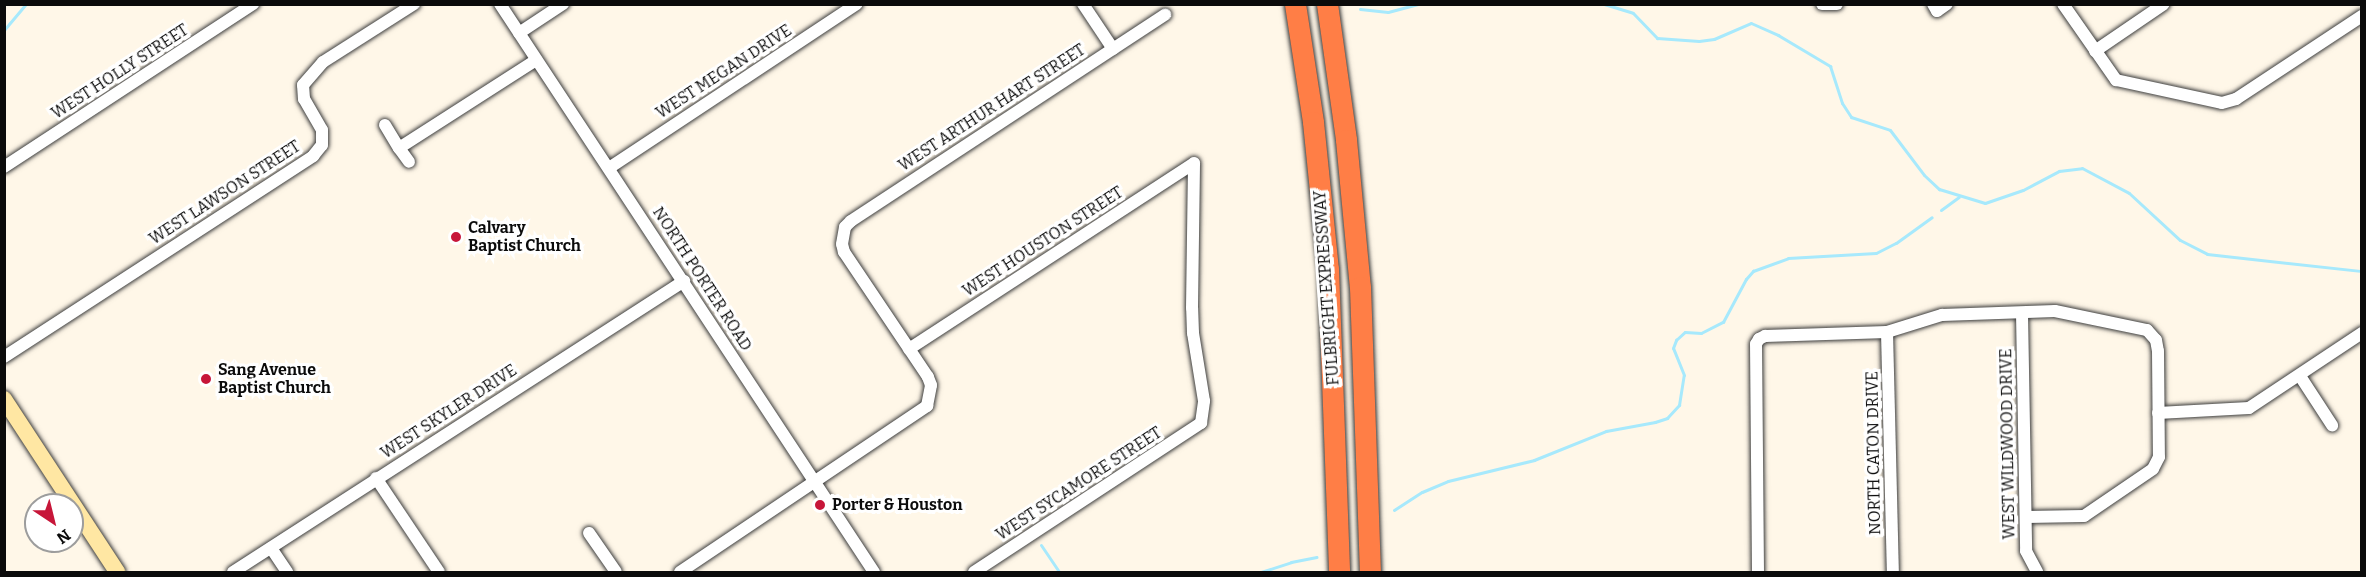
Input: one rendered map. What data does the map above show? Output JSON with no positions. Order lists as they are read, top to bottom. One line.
{"streets":{"highway":["FULBRIGHT EXPRESSWAY"],"street":["WEST HOLLY STREET","WEST MEGAN DRIVE","WEST ARTHUR HART STREET","WEST LAWSON STREET","WEST HOUSTON STREET","NORTH PORTER ROAD","WEST SKYLER DRIVE","WEST WILDWOOD DRIVE","NORTH CATON DRIVE","WEST SYCAMORE STREET"]},"crossings":[["WEST MEGAN DRIVE","NORTH PORTER ROAD"],["WEST ARTHUR HART STREET","WEST HOUSTON STREET"],["WEST HOUSTON STREET","WEST SYCAMORE STREET"],["NORTH PORTER ROAD","WEST SKYLER DRIVE"]],"places":["Calvary Baptist Church","Sang Avenue Baptist Church","Porter & Houston"],"north":"bottom right"}
